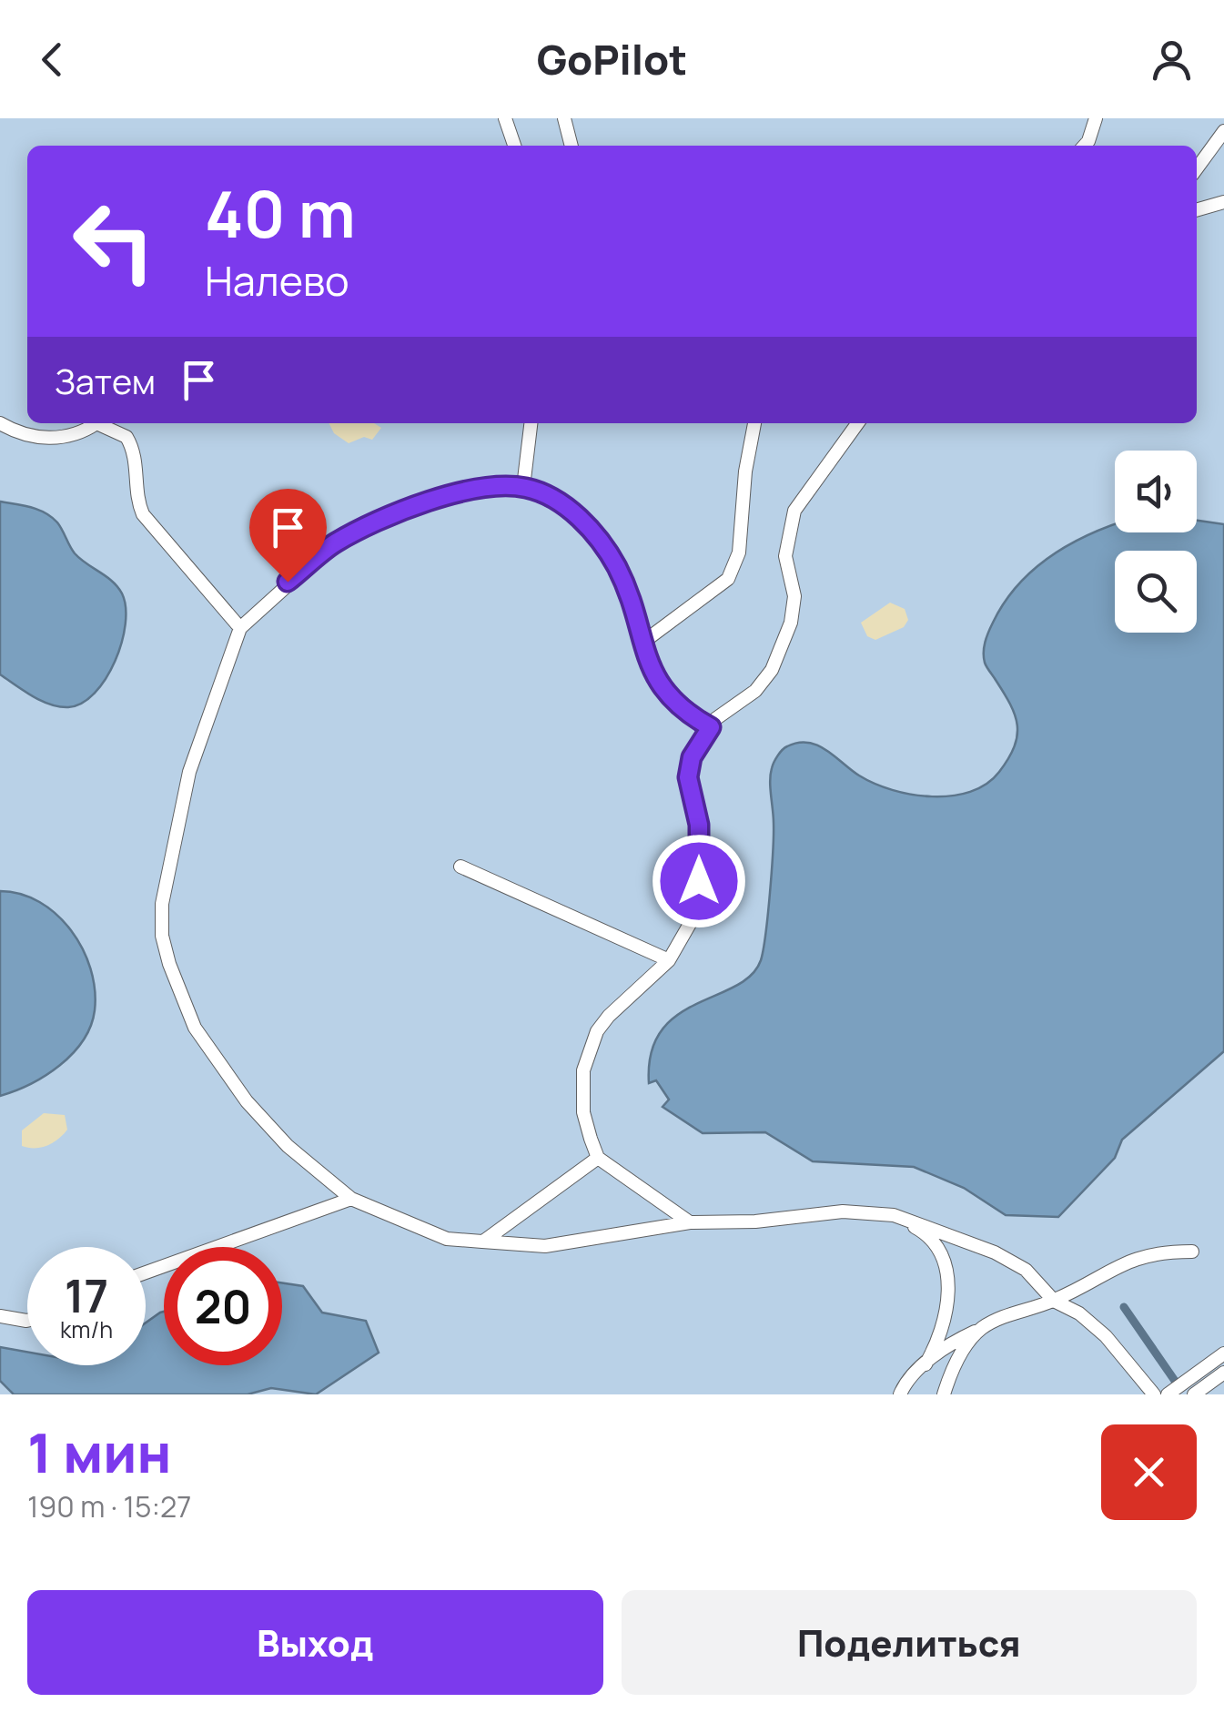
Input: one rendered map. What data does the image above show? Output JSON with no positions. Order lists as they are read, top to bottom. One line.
{"page":{"header":"GoPilot","turn":["40 m","Налево"],"then":"Затем","speed":"17 km/h","limit":"20","heading":["1 мин","190 m · 15:27"],"buttons":["Выход","Поделиться"]}}
